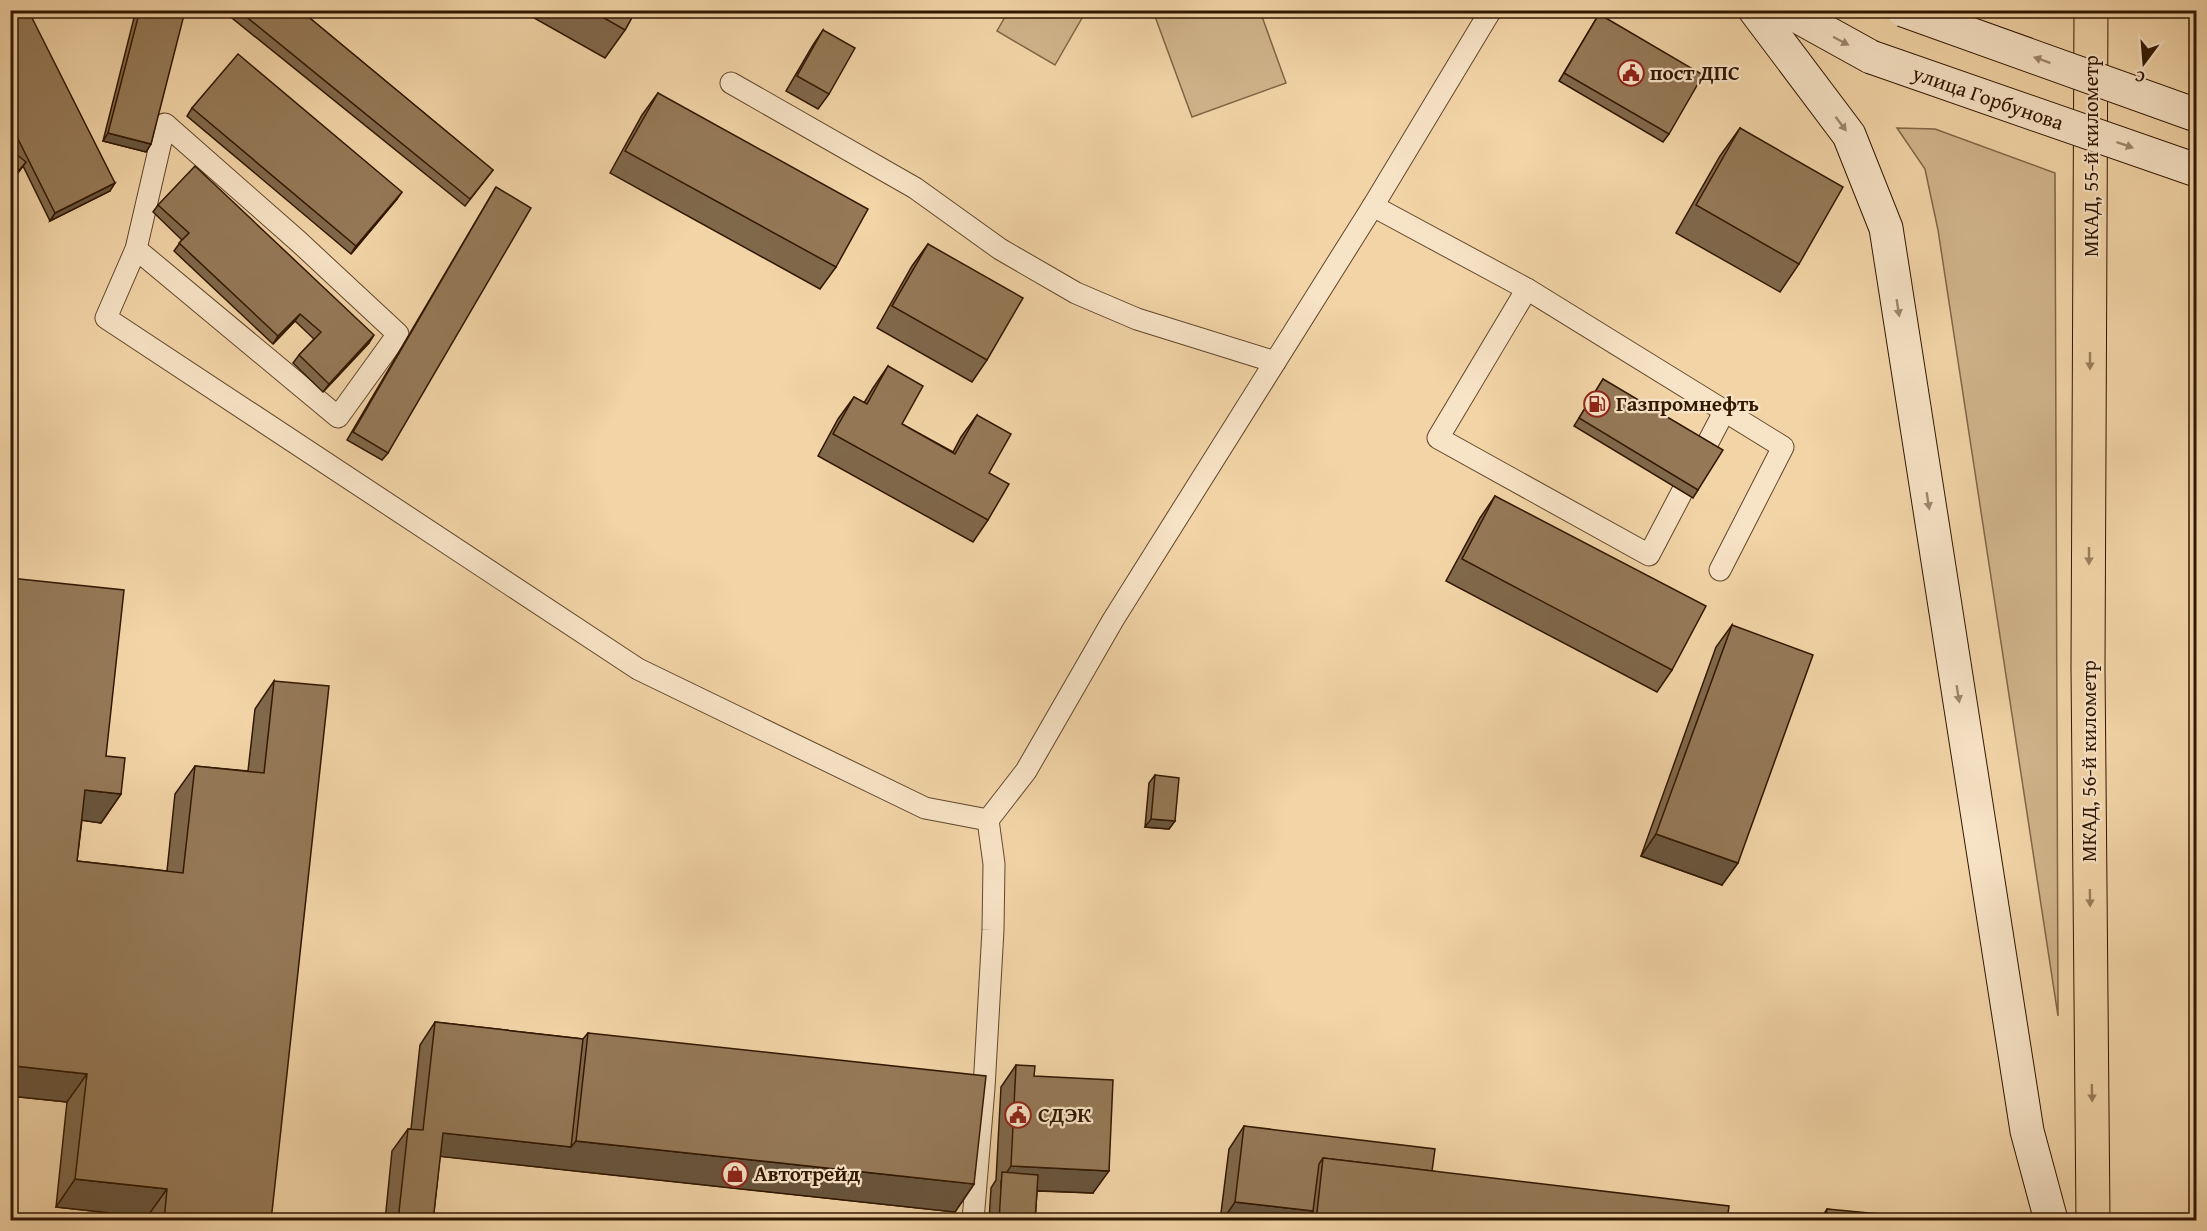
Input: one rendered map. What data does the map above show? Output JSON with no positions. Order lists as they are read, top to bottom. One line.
{"streets":{"highway":["МКАД, 55-й километр","МКАД, 56-й километр"],"street":["улица Горбунова"]},"crossings":[["МКАД, 55-й километр","МКАД, 56-й километр"]],"one_way":["МКАД, 56-й километр"],"places":{"public building":["пост ДПС","СДЭК"],"fuel station":["Газпромнефть"],"shop":["Автотрейд"]},"north":"bottom"}
